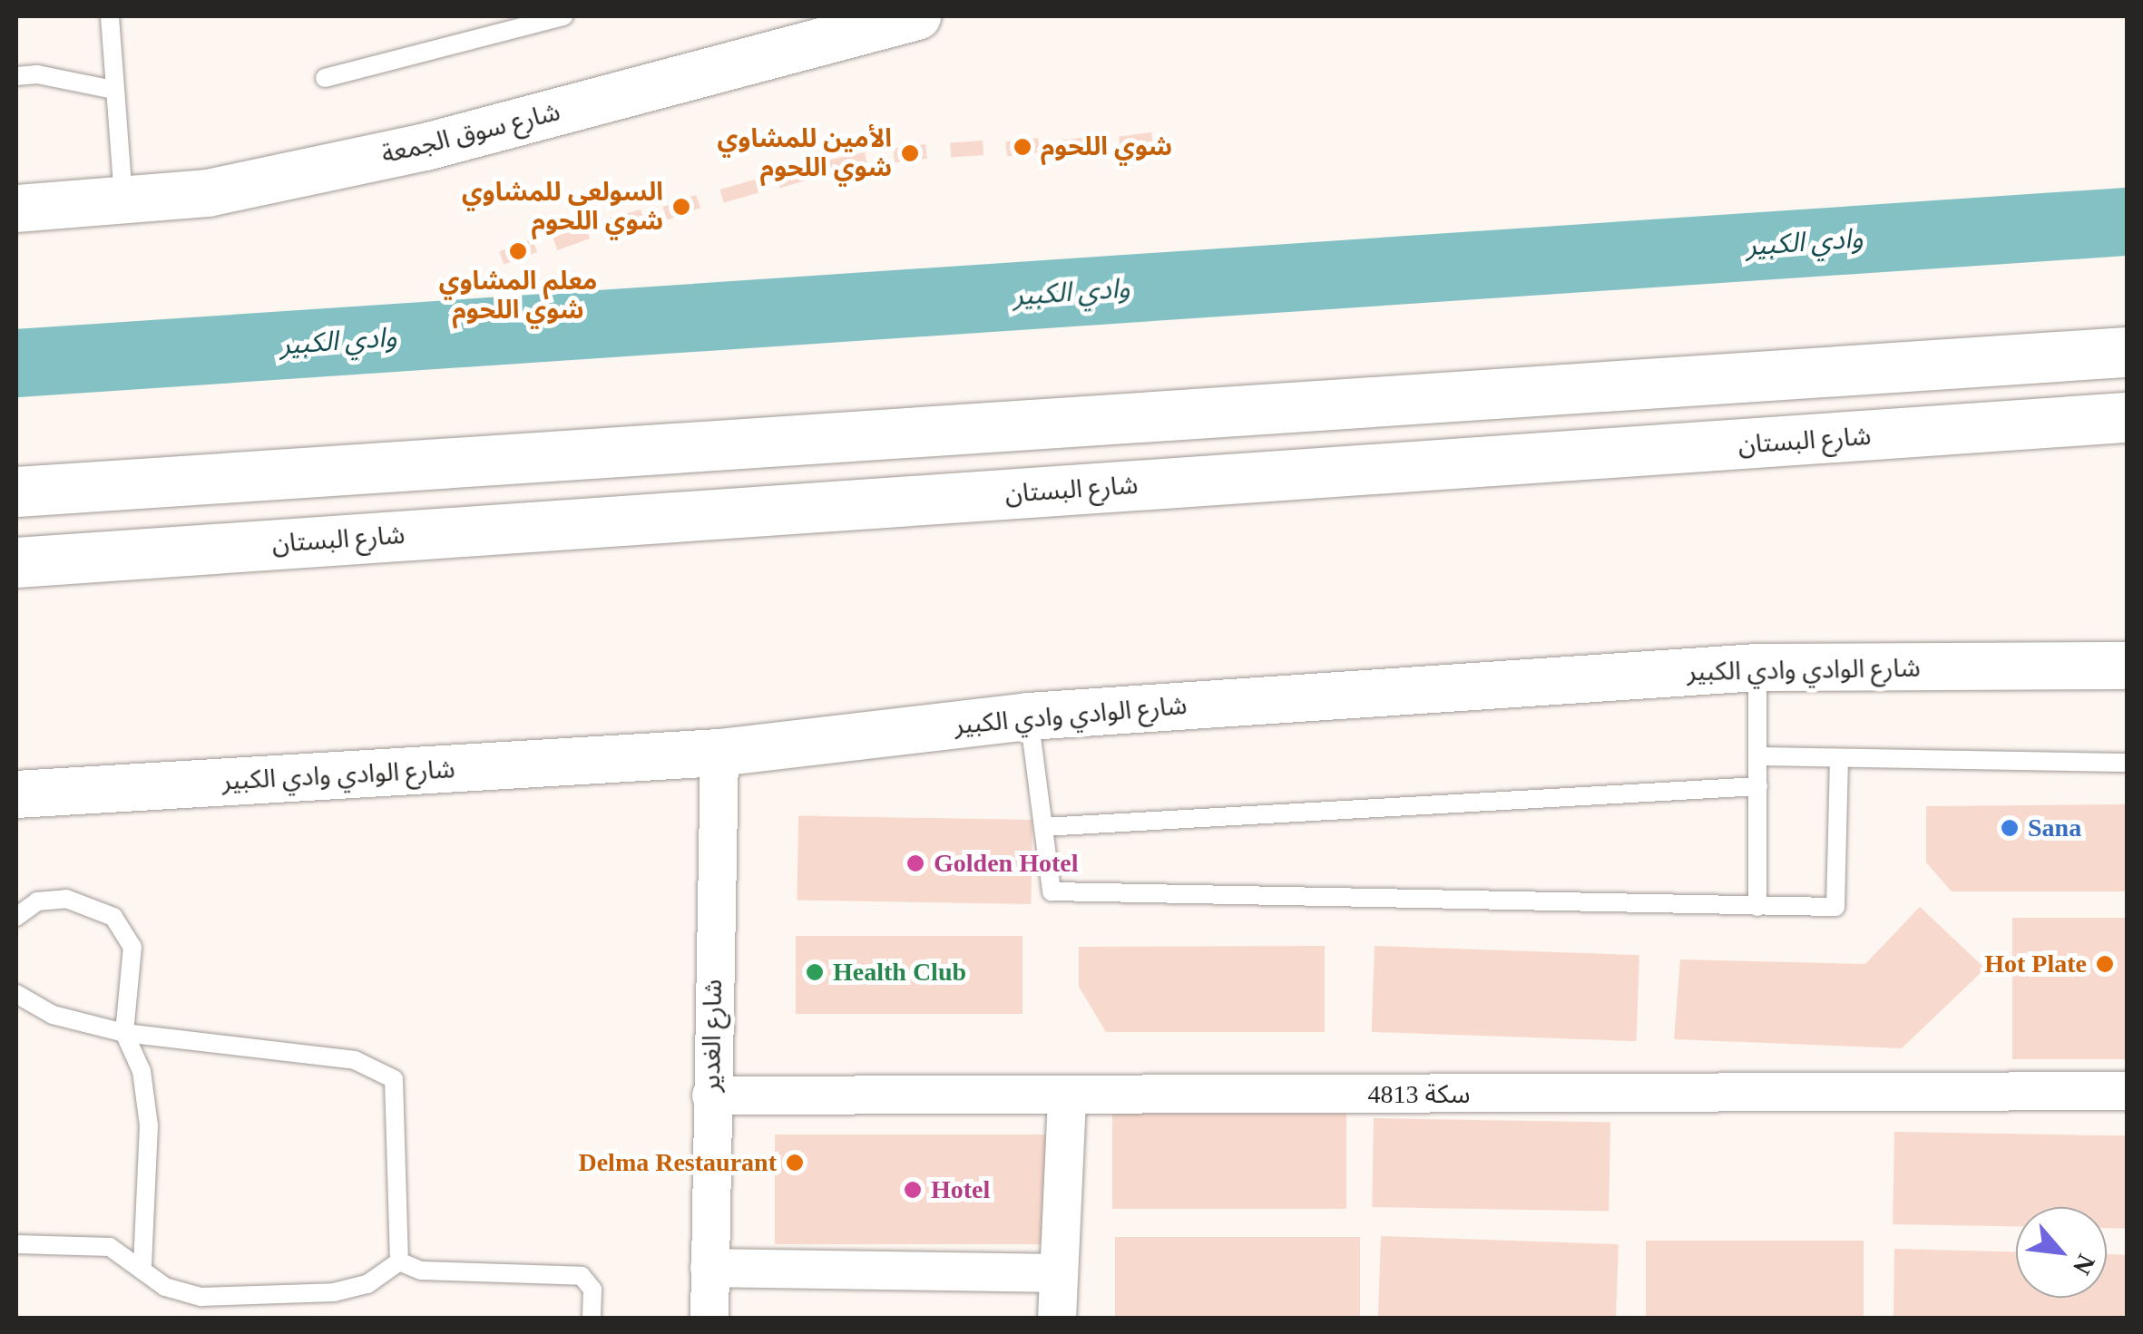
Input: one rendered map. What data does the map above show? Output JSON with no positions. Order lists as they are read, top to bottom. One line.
{"streets":{"main road":["شارع البستان"],"street":["شارع سوق الجمعة","شارع الوادي وادي الكبير","شارع الغدير","سكة 4813"]},"crossings":[["شارع الوادي وادي الكبير","شارع الغدير"],["شارع الغدير","سكة 4813"]],"water":["وادي الكبير"],"places":["شوي اللحوم","الأمين للمشاوي شوي اللحوم","السولعي للمشاوي شوي اللحوم","معلم المشاوي شوي اللحوم","Sana","Golden Hotel","Hot Plate","Health Club","Delma Restaurant","Hotel"],"north":"bottom right"}
